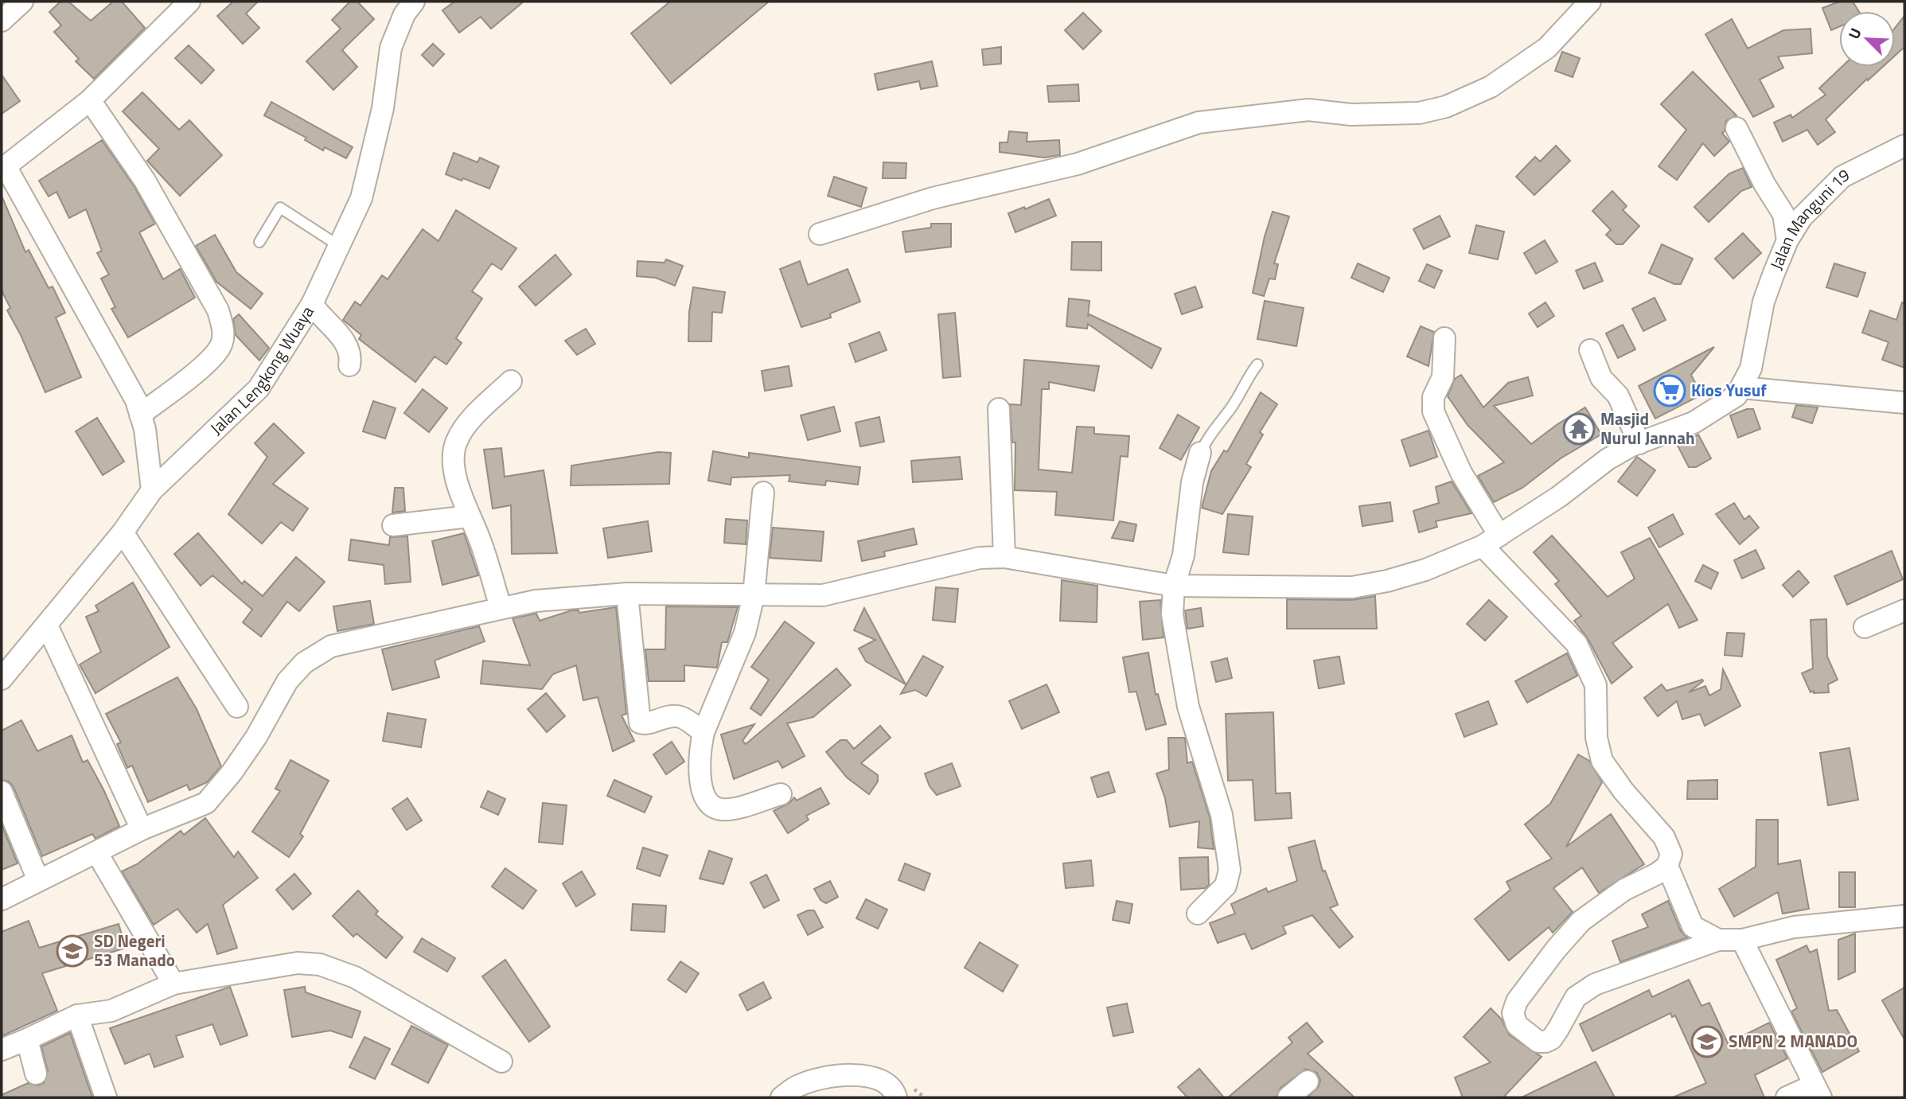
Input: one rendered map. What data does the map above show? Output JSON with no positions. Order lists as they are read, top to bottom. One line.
{"streets":{"street":["Jalan Manguni 19","Jalan Lengkong Wuaya"]},"places":{"supermarket":["Kios Yusuf"],"temple":["Masjid Nurul Jannah"],"school or university":["SD Negeri 53 Manado","SMPN 2 MANADO"]},"north":"top left"}
